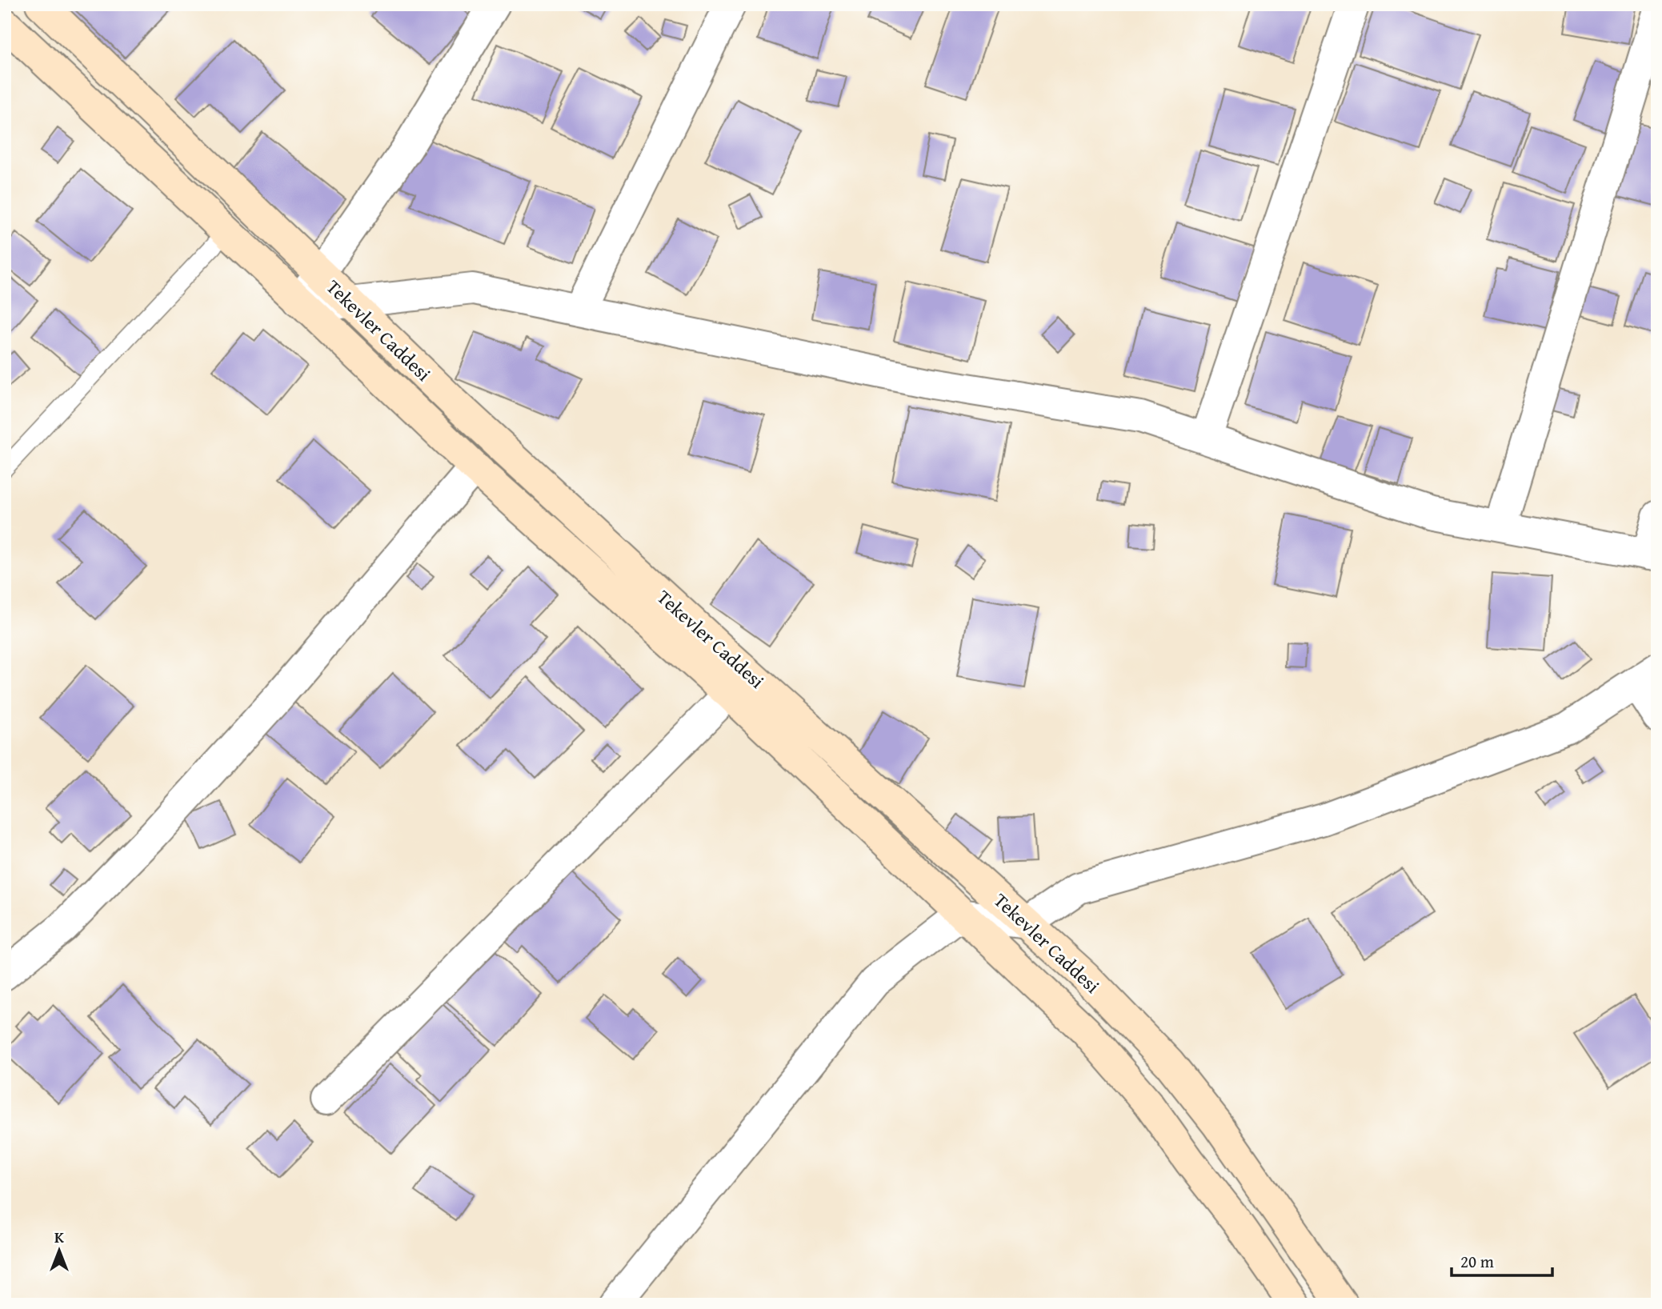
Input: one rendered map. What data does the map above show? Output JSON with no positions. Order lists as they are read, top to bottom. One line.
{"streets":{"street":["Tekevler Caddesi"]},"scale_bar":"20 m","north":"top"}
